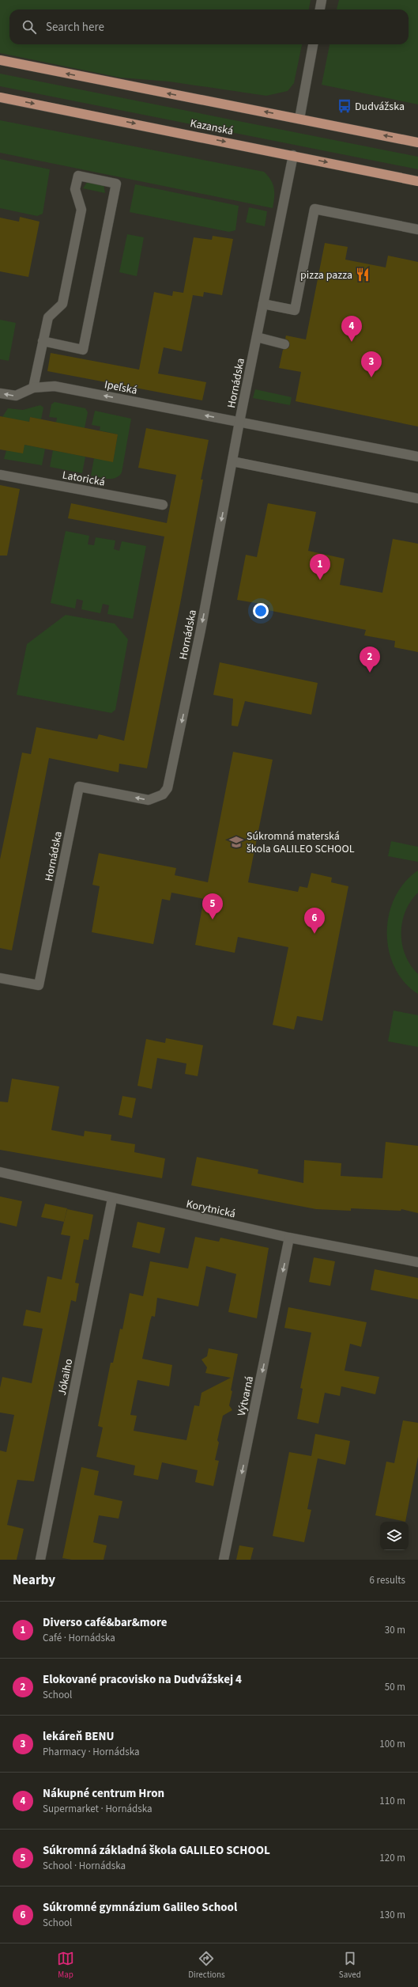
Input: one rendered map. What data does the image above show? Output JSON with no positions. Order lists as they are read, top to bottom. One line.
{"streets":{"main road":["Kazanská"],"street":["Hornádska","Ipeľská","Latorická","Korytnická","Jókaiho","Výtvarná"]},"crossings":[["Kazanská","Hornádska"],["Hornádska","Ipeľská"],["Korytnická","Jókaiho"],["Korytnická","Výtvarná"]],"one_way":["Hornádska","Ipeľská","Výtvarná"],"places":{"bus stop":["Dudvážska"],"restaurant":["pizza pazza"],"school or university":["Súkromná materská škola GALILEO SCHOOL"]},"page":{"search":"Search here","pins":["4","3","1","2","5","6"],"heading":["Nearby","6 results"],"list":[{"mark":"1","name":"Diverso café&bar&more","note":"Café · Hornádska","value":"30 m"},{"mark":"2","name":"Elokované pracovisko na Dudvážskej 4","note":"School","value":"50 m"},{"mark":"3","name":"lekáreň BENU","note":"Pharmacy · Hornádska","value":"100 m"},{"mark":"4","name":"Nákupné centrum Hron","note":"Supermarket · Hornádska","value":"110 m"},{"mark":"5","name":"Súkromná základná škola GALILEO SCHOOL","note":"School · Hornádska","value":"120 m"},{"mark":"6","name":"Súkromné gymnázium Galileo School","note":"School","value":"130 m"}],"nav":["Map","Directions","Saved"]}}
